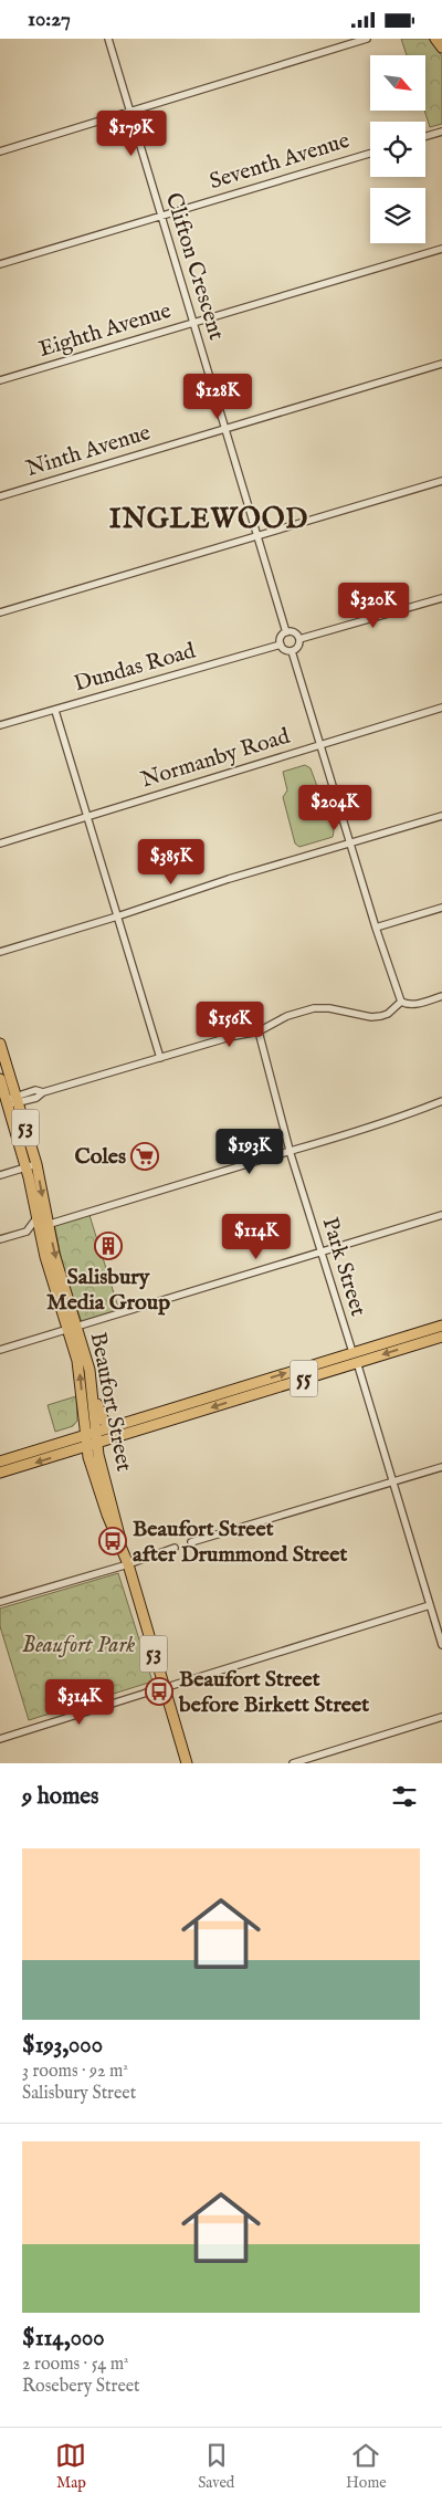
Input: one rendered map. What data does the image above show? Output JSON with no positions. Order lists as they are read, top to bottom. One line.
{"streets":{"main road":["53","55","Beaufort Street"],"street":["Seventh Avenue","Clifton Crescent","Eighth Avenue","Ninth Avenue","Dundas Road","Normanby Road","Park Street"]},"crossings":[["Seventh Avenue","Clifton Crescent"],["Clifton Crescent","Eighth Avenue"],["Clifton Crescent","Ninth Avenue"],["Clifton Crescent","Dundas Road"],["Park Street","55"],["55","Beaufort Street"]],"districts":["INGLEWOOD"],"parks":["Beaufort Park"],"places":{"supermarket":["Coles"],"building":["Salisbury Media Group"],"bus stop":["Beaufort Street after Drummond Street","Beaufort Street before Birkett Street"]},"north":"bottom right","page":{"status":"10:27","price":["$179K","$128K","$320K","$204K","$385K","$156K","$193K","$114K","$314K"],"heading":"9 homes","list":[{"name":"$193,000","note":"3 rooms · 92 m² · Salisbury Street"},{"name":"$114,000","note":"2 rooms · 54 m² · Rosebery Street"}],"tabs":["Map","Saved","Home"]}}
